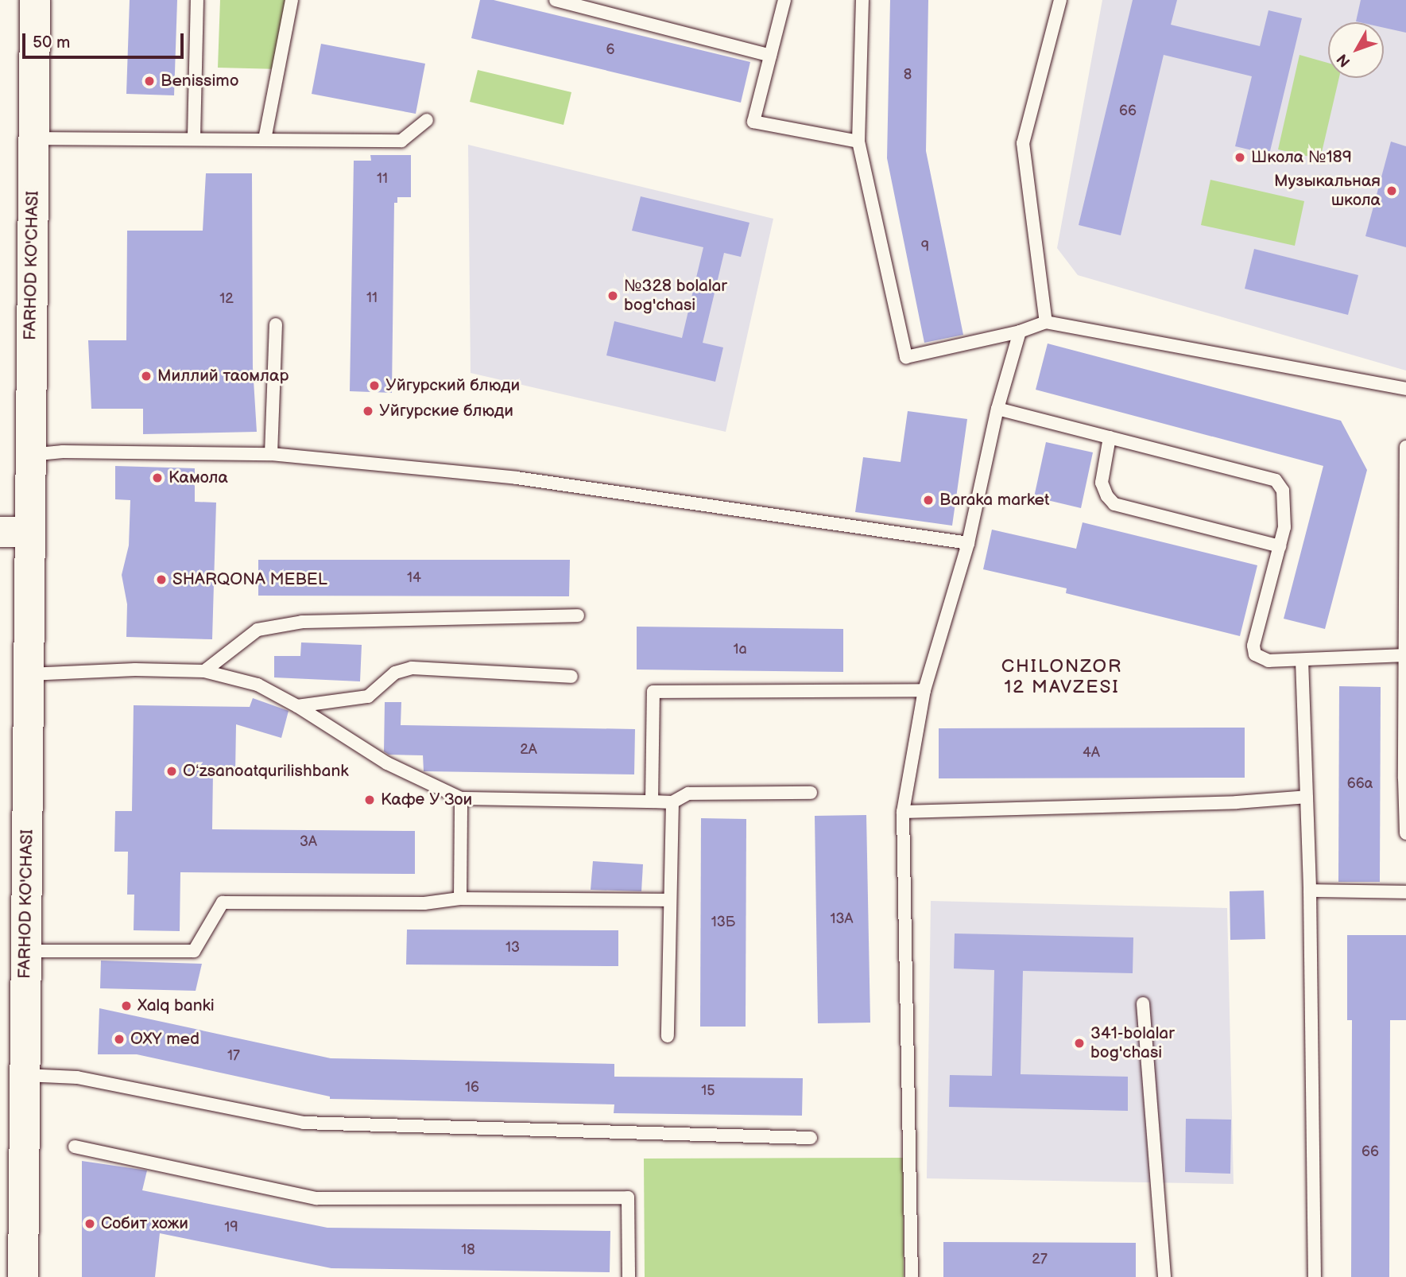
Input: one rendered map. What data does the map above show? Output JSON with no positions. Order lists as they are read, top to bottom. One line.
{"streets":{"main road":["FARHOD KO'CHASI"]},"districts":["CHILONZOR 12 MAVZESI"],"places":["Benissimo","Школа №189","Музыкальная школа","№328 bolalar bog'chasi","Миллий таомлар","Уйгурский блюди","Уйгурские блюди","Камола","Baraka market","SHARQONA MEBEL","Oʻzsanoatqurilishbank","Кафе У Зои","Xalq banki","OXY med","341-bolalar bog'chasi","Собит хожи"],"house_numbers":["6","8","66","11","9","11","12","14","1a","2A","4А","66а","3А","13А","13Б","13","17","16","15","66","19","18","27"],"scale_bar":"50 m","north":"bottom left"}
